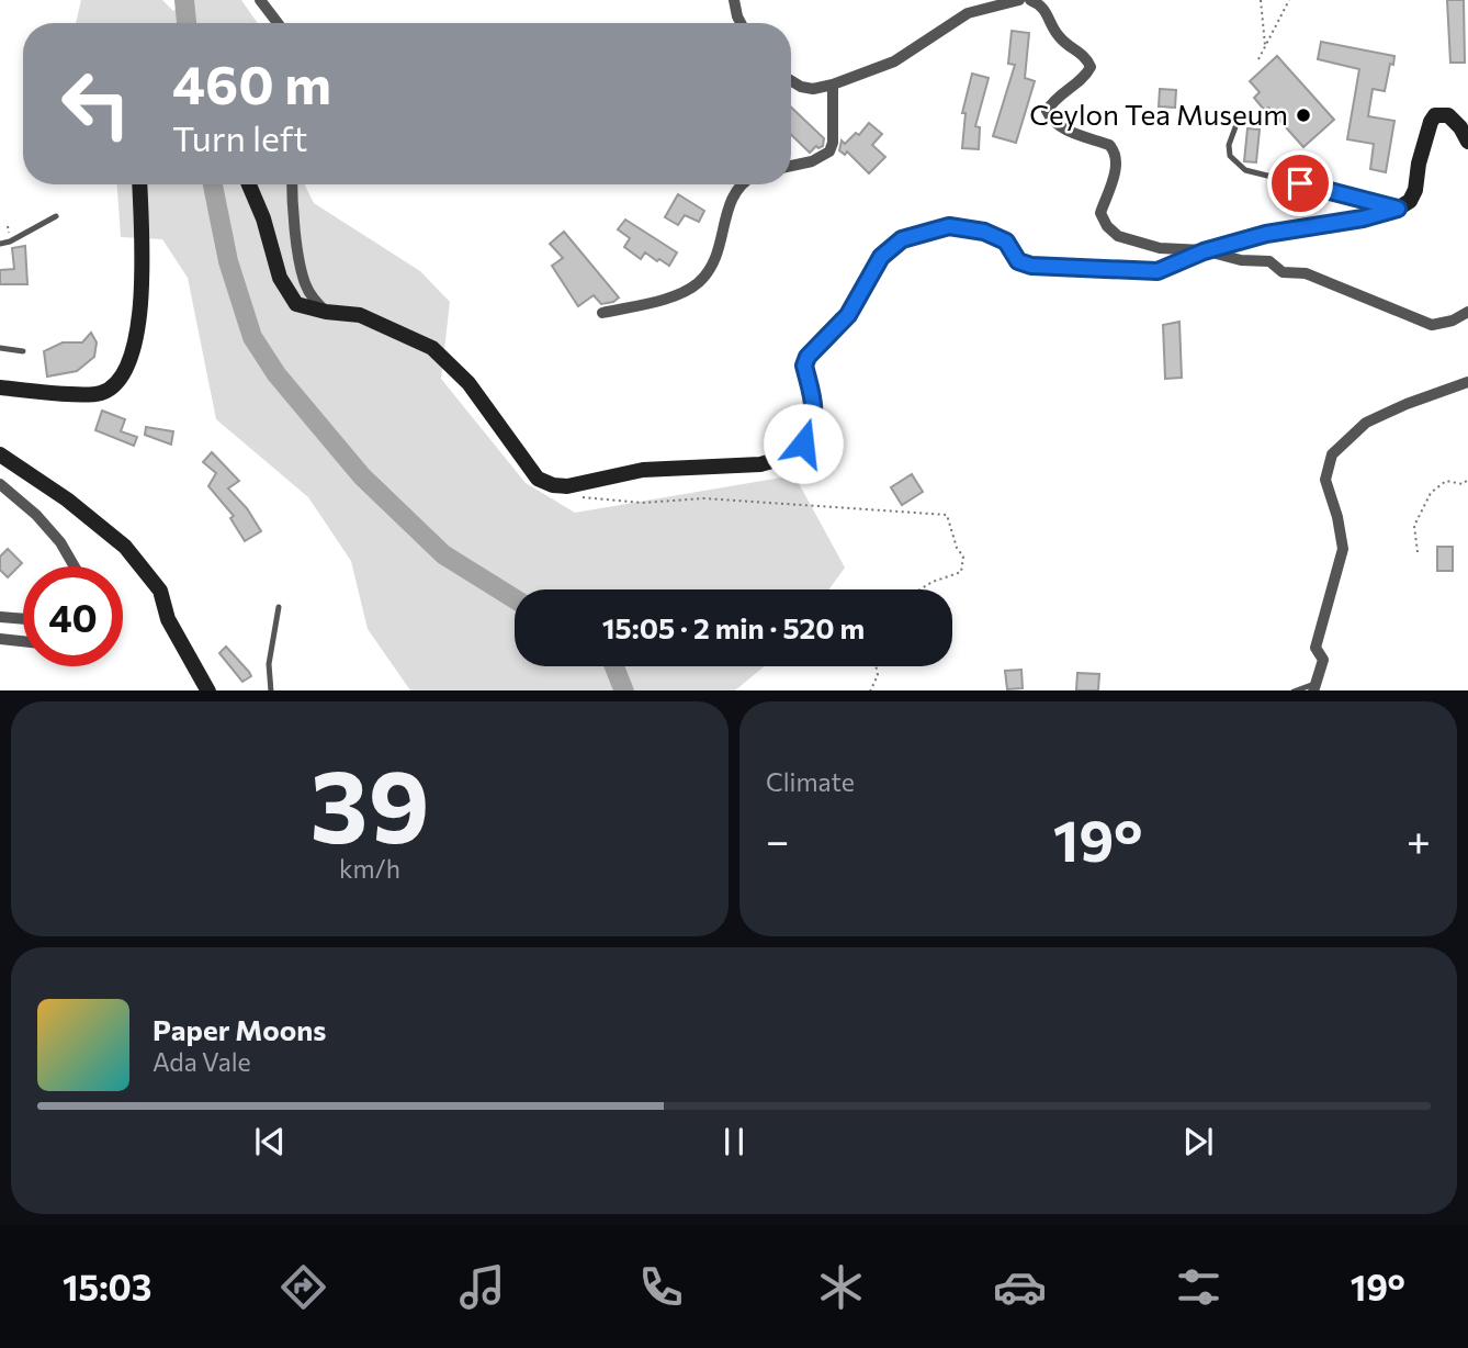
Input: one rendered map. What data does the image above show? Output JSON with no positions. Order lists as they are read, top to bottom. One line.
{"places":["Ceylon Tea Museum"],"page":{"turn":["460 m","Turn left"],"limit":"40","trip":"15:05 · 2 min · 520 m","tile":[["39","km/h"],"Climate"],"heat":["−","19°","+"],"song":["Paper Moons","Ada Vale"],"tabs":["15:03","19°"]}}
